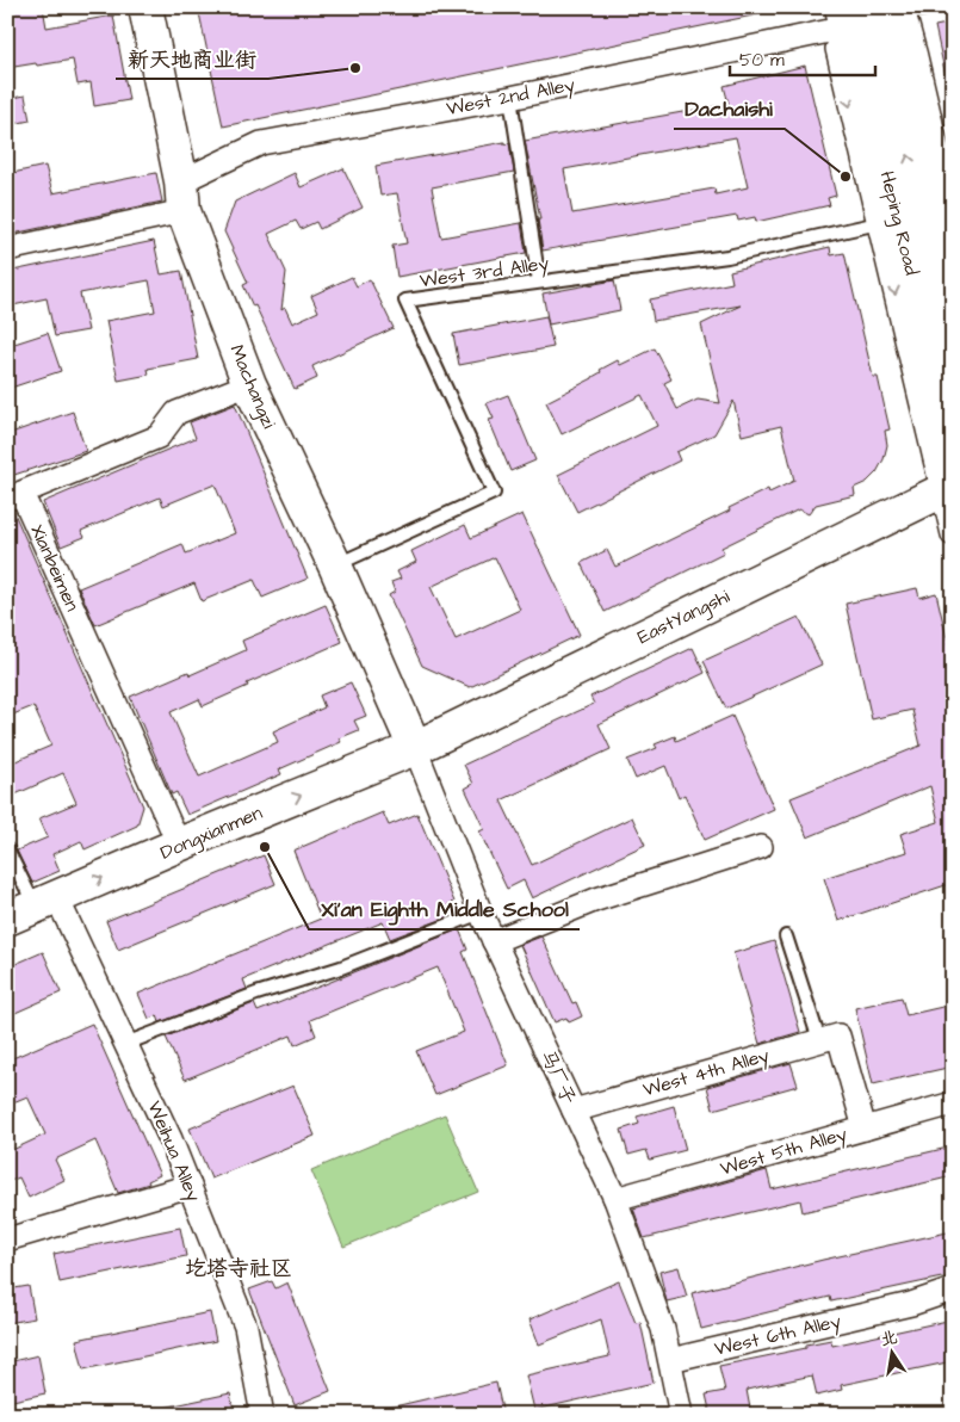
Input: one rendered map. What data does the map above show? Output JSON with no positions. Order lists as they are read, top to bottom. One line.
{"streets":{"street":["West 2nd Alley","Heping Road","Machangzi","Xianbeimen","EastYangshi","Dongxianmen","West 4th Alley","马厂子","Weihua Alley","West 5th Alley","West 6th Alley"],"lane":["West 3rd Alley"]},"crossings":[["West 2nd Alley","Heping Road"],["West 2nd Alley","Machangzi"],["West 3rd Alley","Machangzi"],["Machangzi","Xianbeimen"],["Machangzi","EastYangshi"],["Machangzi","Dongxianmen"],["Machangzi","马厂子"],["Xianbeimen","Dongxianmen"],["EastYangshi","Dongxianmen"],["EastYangshi","马厂子"],["Dongxianmen","马厂子"],["Dongxianmen","Weihua Alley"],["West 4th Alley","马厂子"],["马厂子","West 5th Alley"],["马厂子","West 6th Alley"]],"one_way":["Dongxianmen"],"districts":["圪塔寺社区"],"places":["新天地商业街","Dachaishi","Xi'an Eighth Middle School"],"scale_bar":"50 m","north":"top"}
